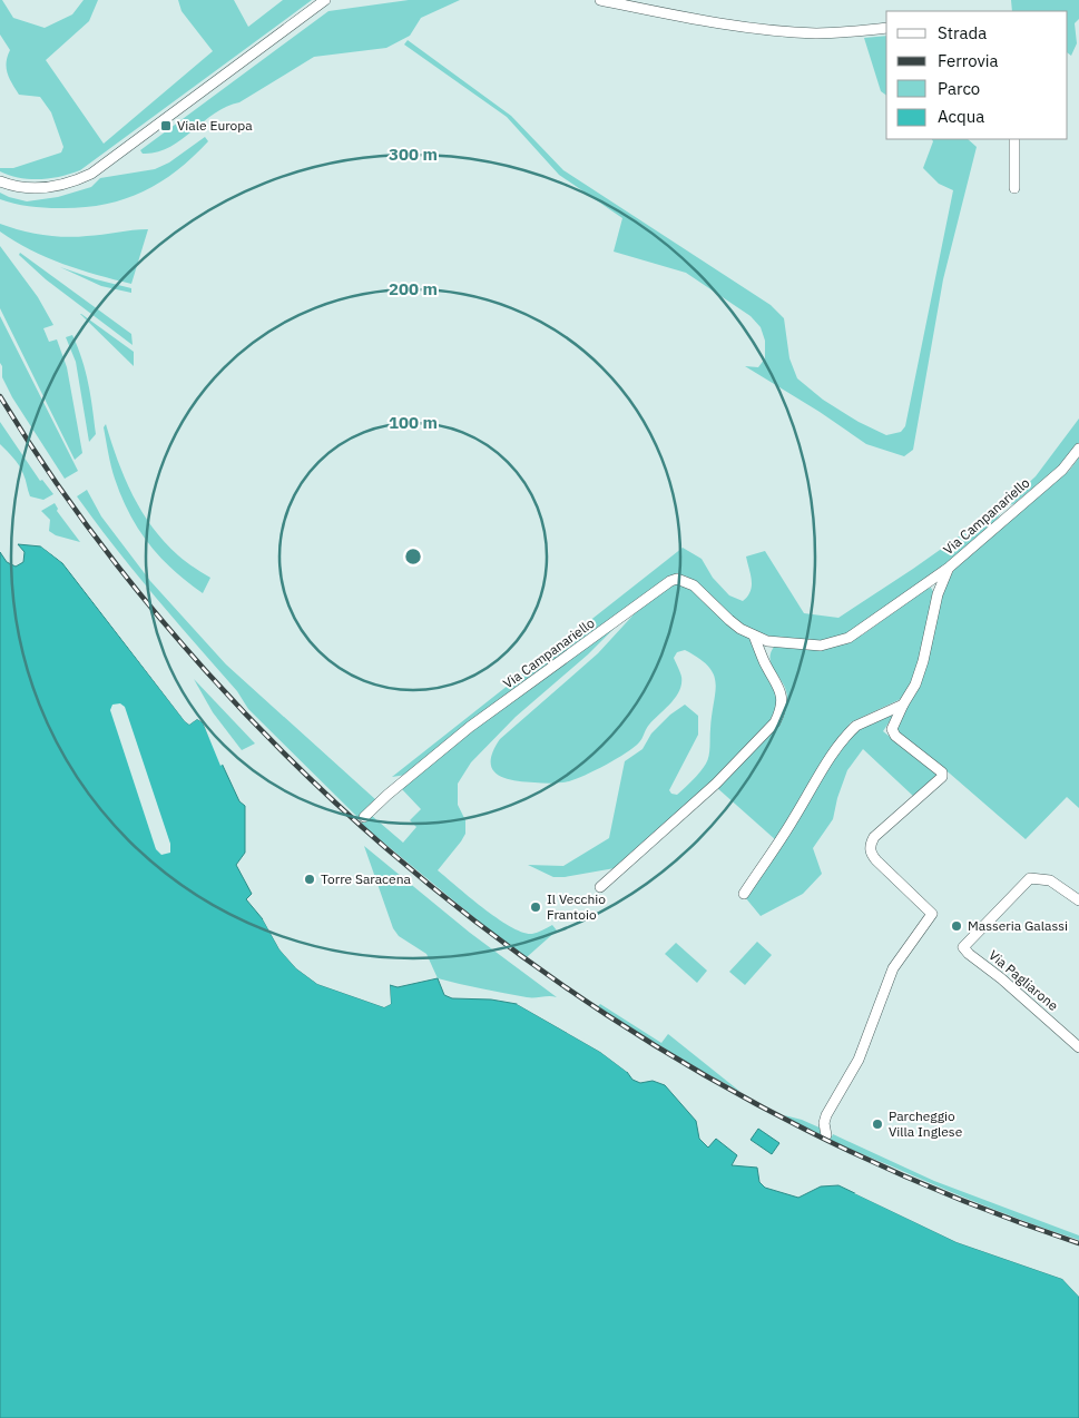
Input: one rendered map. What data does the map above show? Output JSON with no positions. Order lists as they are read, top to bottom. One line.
{"streets":{"street":["Via Campanariello","Via Pagliarone"]},"places":{"transit":["Viale Europa"],"other":["Torre Saracena","Il Vecchio Frantoio","Masseria Galassi","Parcheggio Villa Inglese"]},"legend":["Strada","Ferrovia","Parco","Acqua"],"rings":["300 m","200 m","100 m"]}
